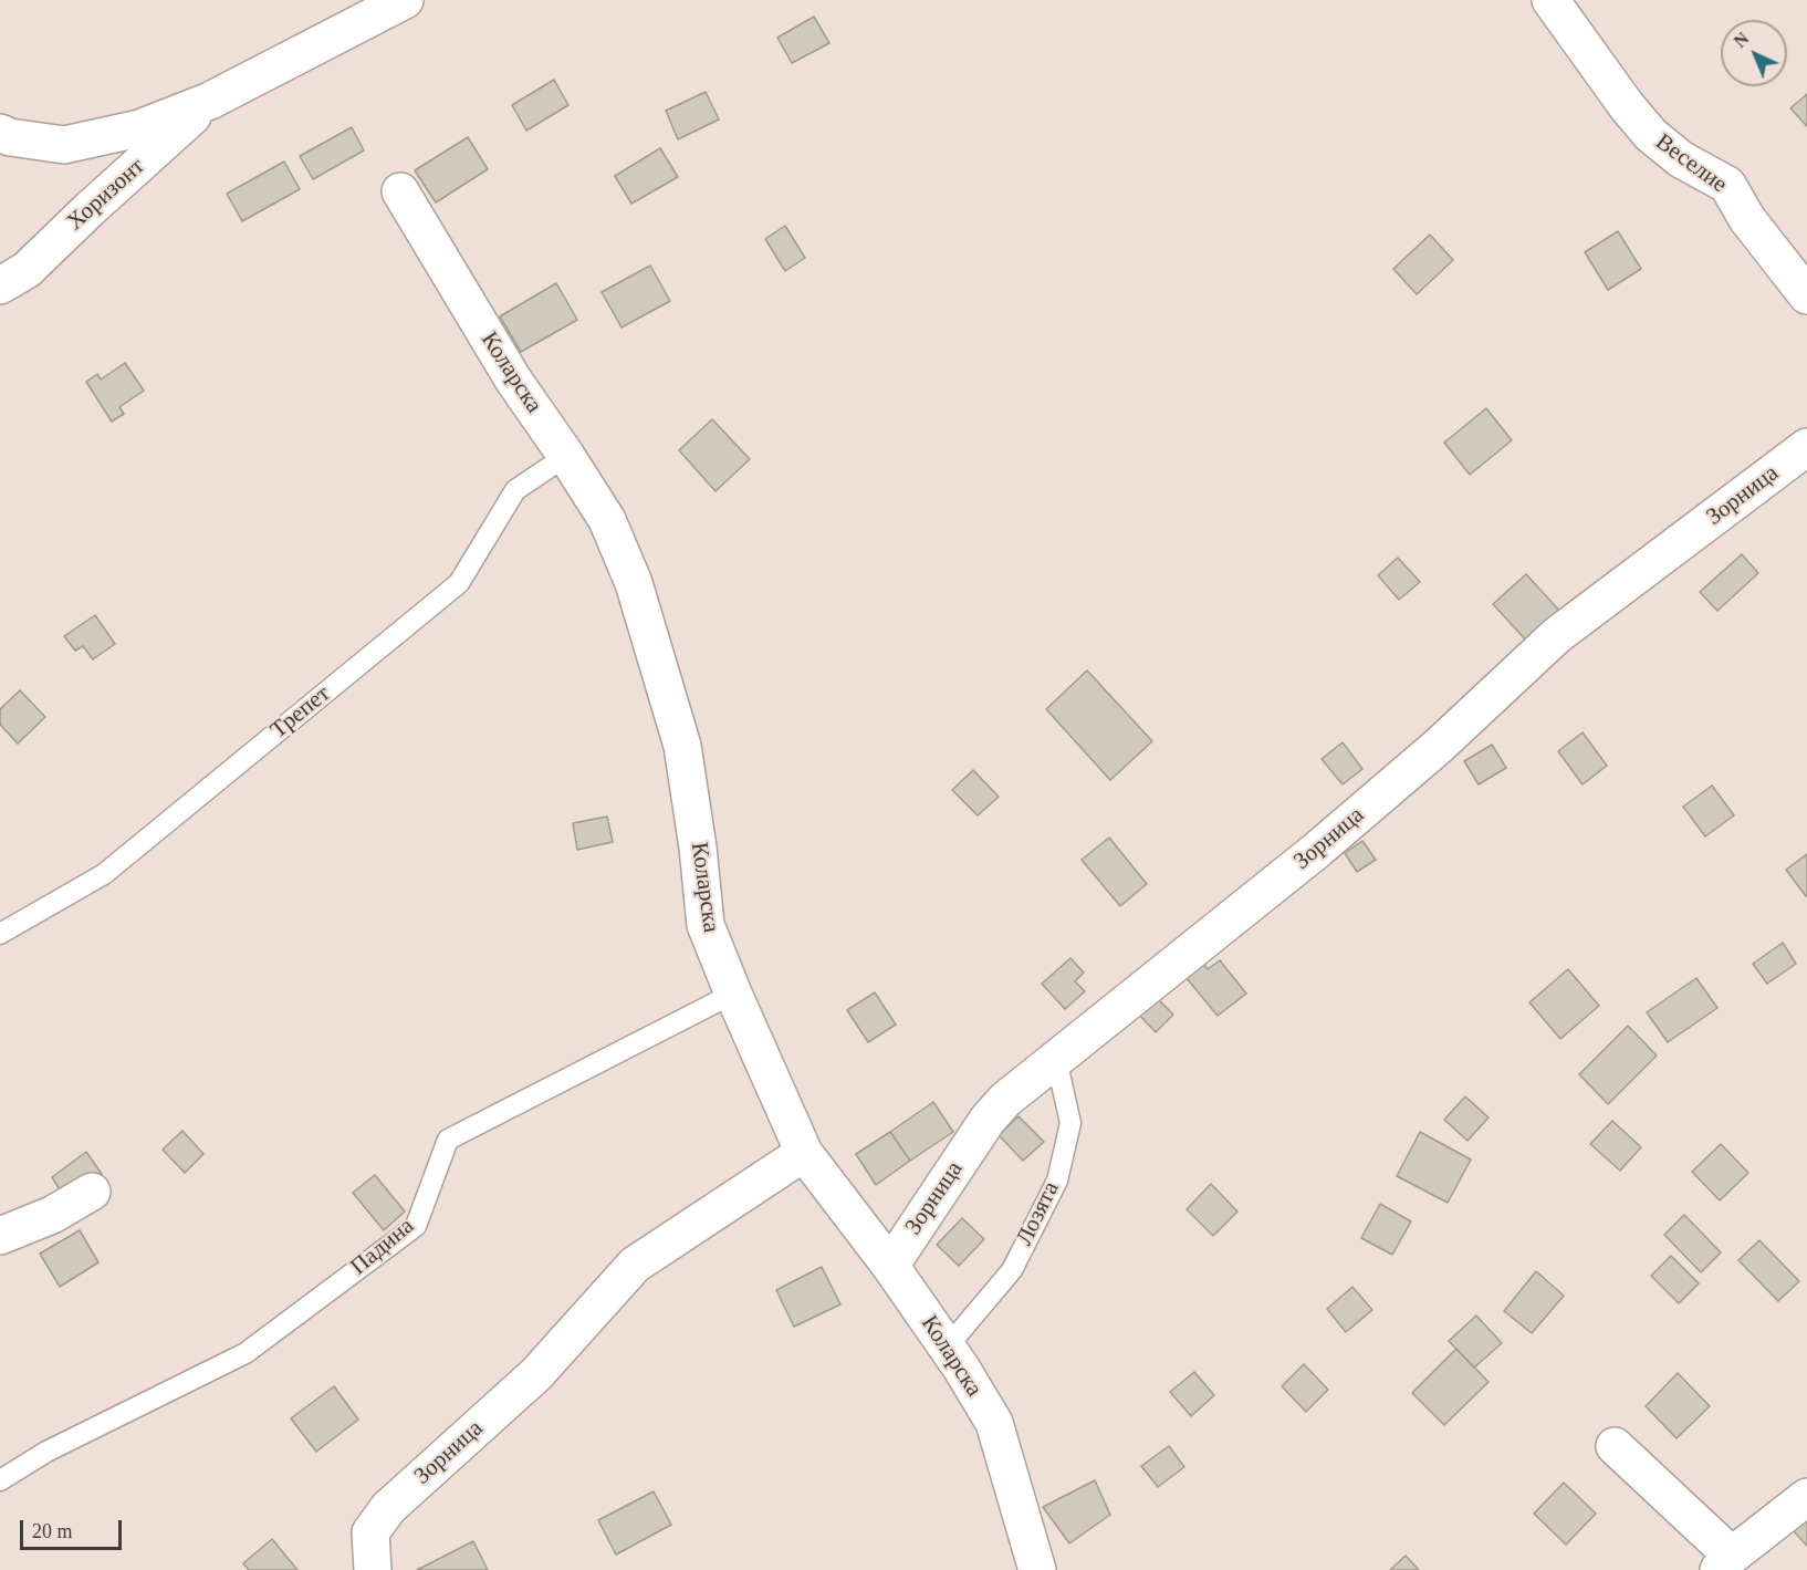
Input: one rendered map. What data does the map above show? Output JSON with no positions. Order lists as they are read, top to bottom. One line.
{"streets":{"street":["Веселие","Хоризонт","Коларска","Зорница"],"lane":["Трепет","Лозята","Падина"]},"crossings":[["Коларска","Зорница"],["Коларска","Трепет"],["Коларска","Лозята"],["Коларска","Падина"],["Зорница","Лозята"]],"scale_bar":"20 m","north":"top left"}
